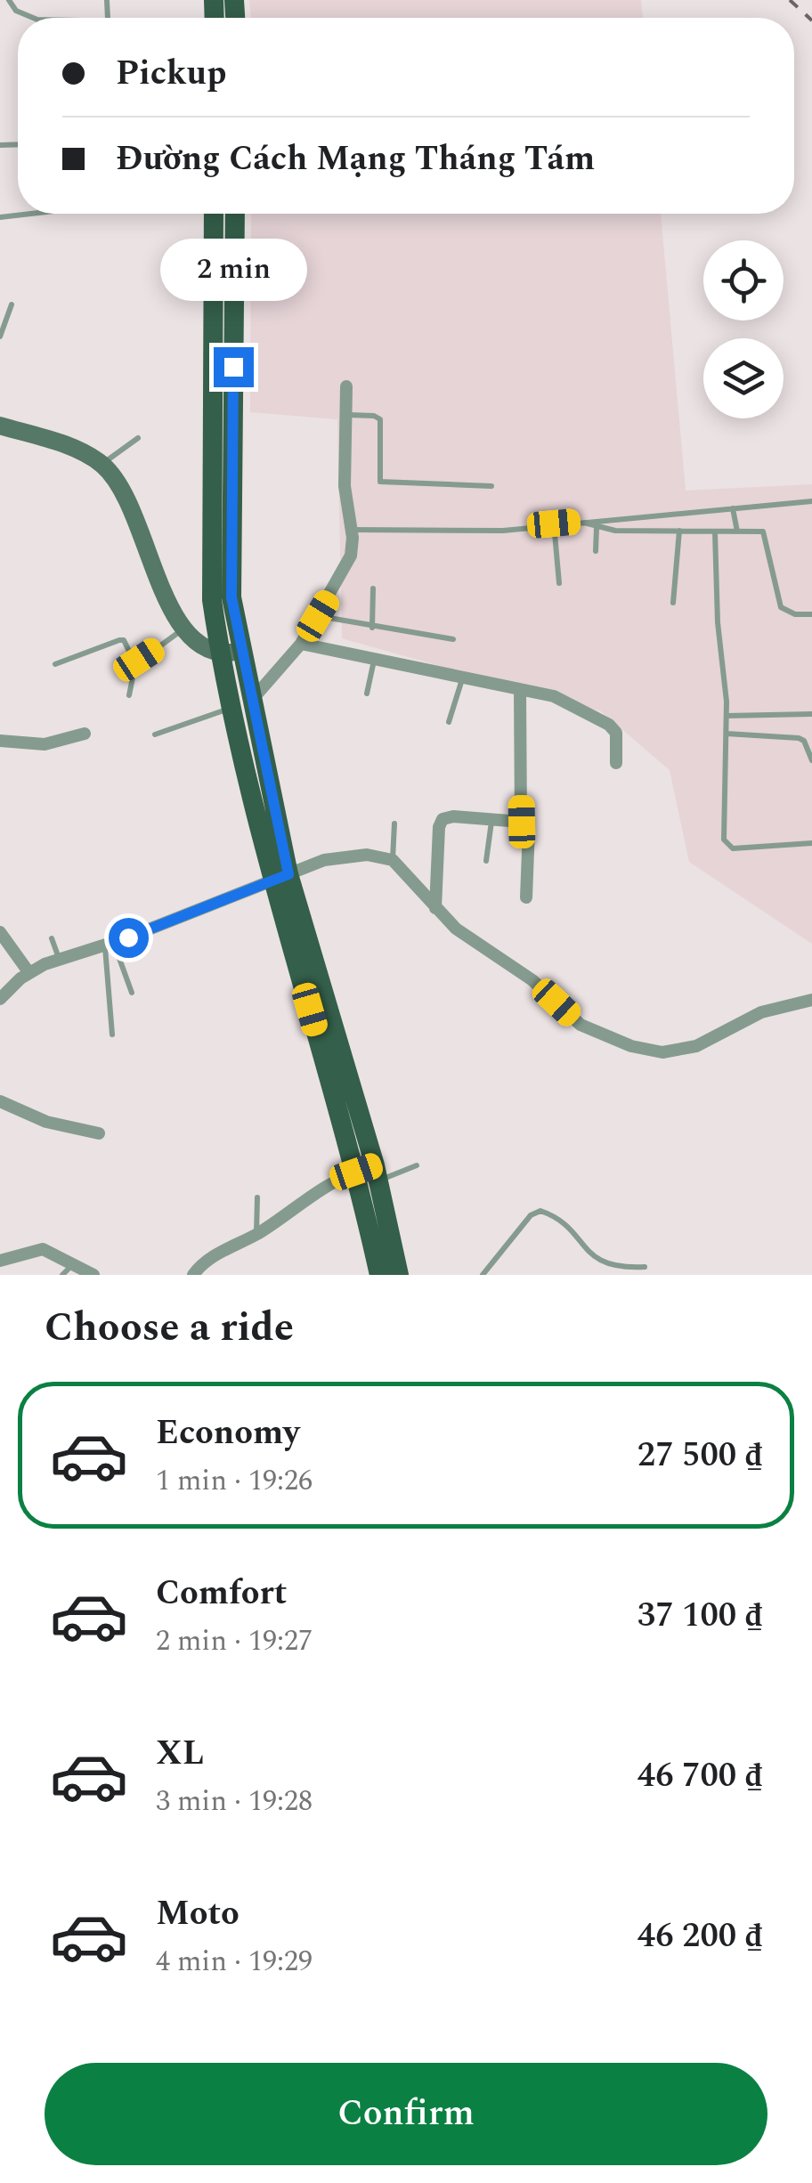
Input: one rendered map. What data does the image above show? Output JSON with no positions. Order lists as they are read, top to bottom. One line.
{"page":{"banner":["Pickup","Đường Cách Mạng Tháng Tám"],"bubble":"2 min","heading":"Choose a ride","list":[{"name":"Economy","note":"1 min · 19:26","value":"27 500 ₫"},{"name":"Comfort","note":"2 min · 19:27","value":"37 100 ₫"},{"name":"XL","note":"3 min · 19:28","value":"46 700 ₫"},{"name":"Moto","note":"4 min · 19:29","value":"46 200 ₫"}],"buttons":"Confirm"}}
